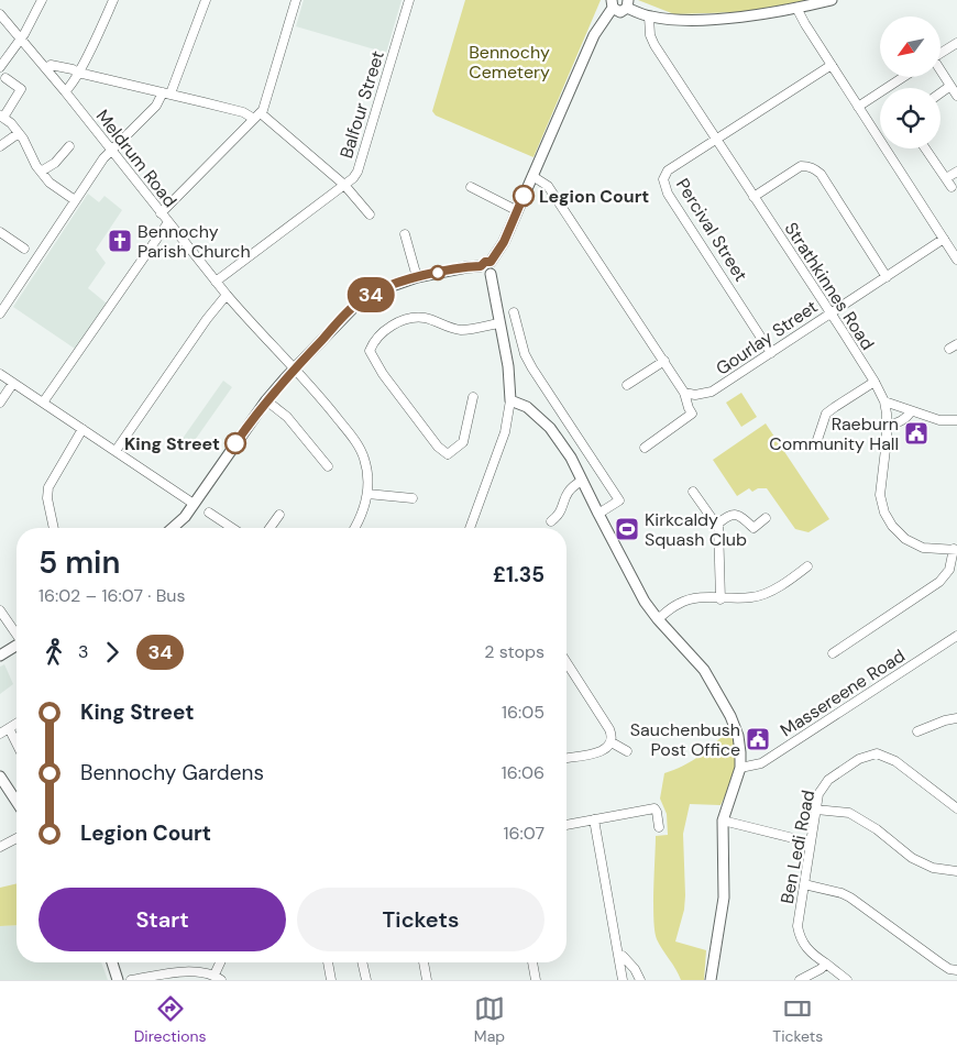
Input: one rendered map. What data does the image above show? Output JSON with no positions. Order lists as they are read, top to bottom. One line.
{"streets":{"street":["Balfour Street","Meldrum Road","Percival Street","Strathkinnes Road","Gourlay Street","Massereene Road","Ben Ledi Road"]},"crossings":[["Balfour Street","Meldrum Road"],["Percival Street","Strathkinnes Road"],["Percival Street","Gourlay Street"],["Strathkinnes Road","Gourlay Street"]],"parks":["Bennochy Cemetery"],"places":{"other":["Legion Court","King Street"],"church":["Bennochy Parish Church"],"public building":["Raeburn Community Hall","Sauchenbush Post Office"],"sports":["Kirkcaldy Squash Club"]},"lines":["bus line 34"],"north":"bottom left","page":{"on_map":"34","heading":["5 min","16:02 – 16:07 · Bus","£1.35"],"legs":["3","34","2 stops"],"list":[{"name":"King Street","value":"16:05"},{"name":"Bennochy Gardens","value":"16:06"},{"name":"Legion Court","value":"16:07"}],"buttons":["Start","Tickets"],"tabs":["Directions","Map","Tickets"]}}
